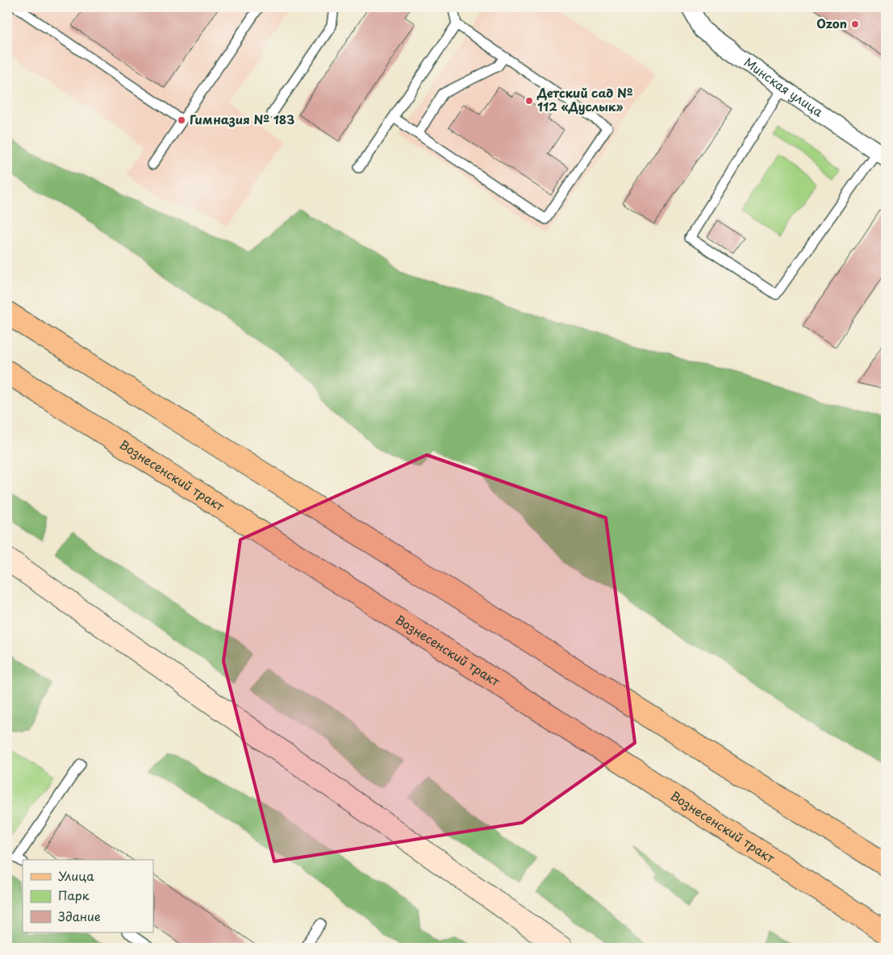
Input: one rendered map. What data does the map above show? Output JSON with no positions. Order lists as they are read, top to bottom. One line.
{"streets":{"main road":["Вознесенский тракт"],"street":["Минская улица"]},"places":["Ozon","Детский сад № 112 «Дуслык»","Гимназия № 183"],"legend":["Улица","Парк","Здание"]}
